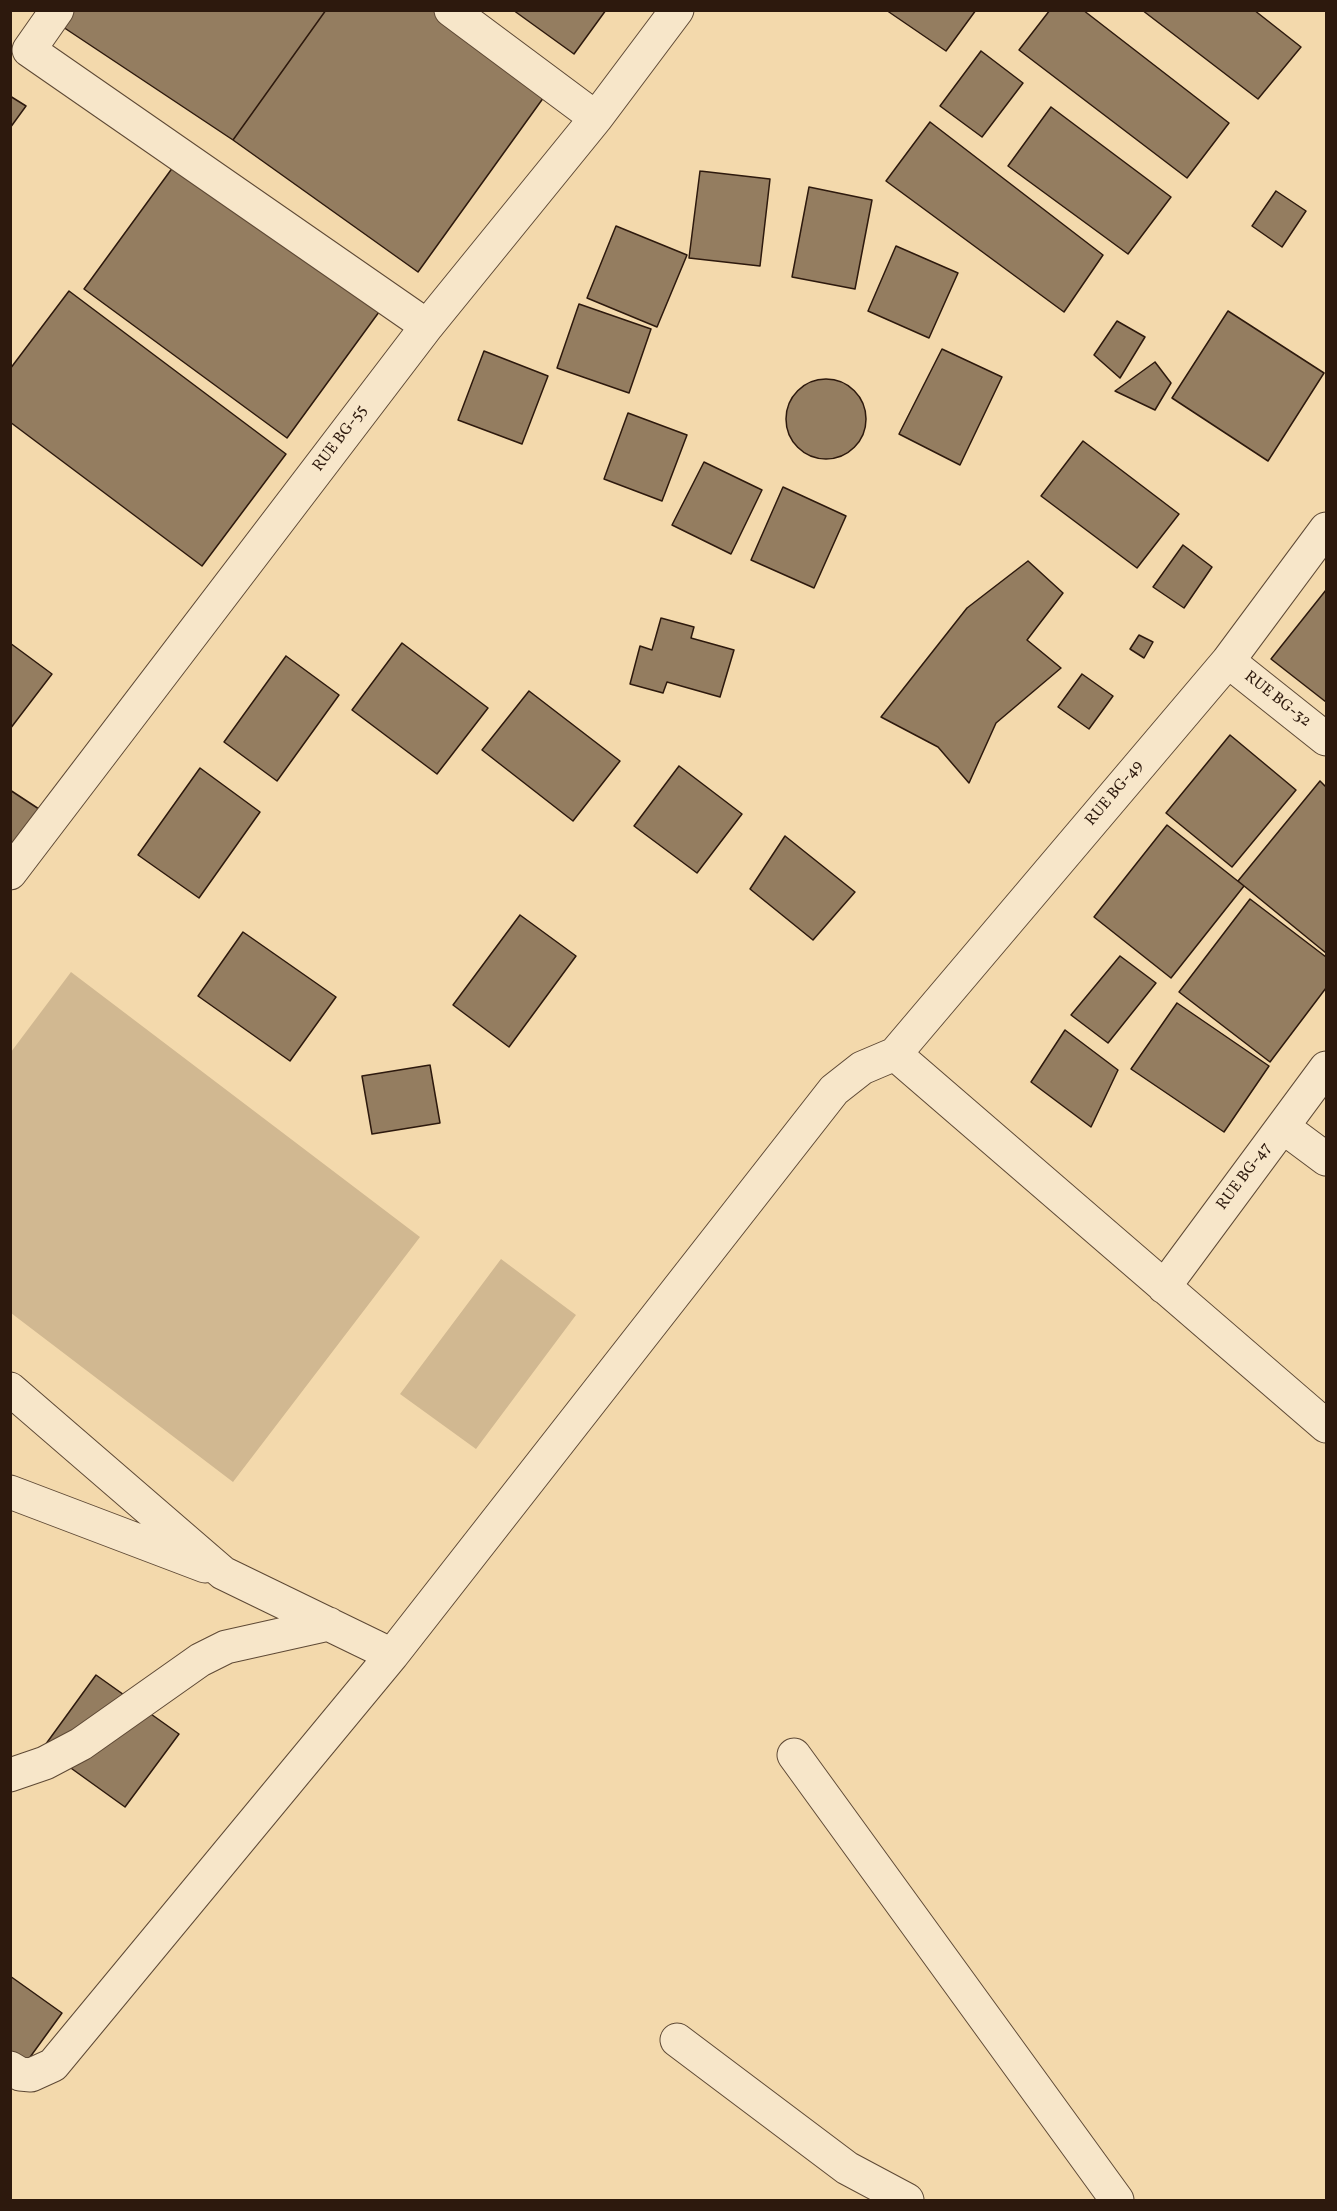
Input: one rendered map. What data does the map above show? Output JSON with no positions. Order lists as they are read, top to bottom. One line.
{"streets":{"street":["RUE BG-55","RUE BG-32","RUE BG-49","RUE BG-47"]},"crossings":[["RUE BG-32","RUE BG-49"]]}
